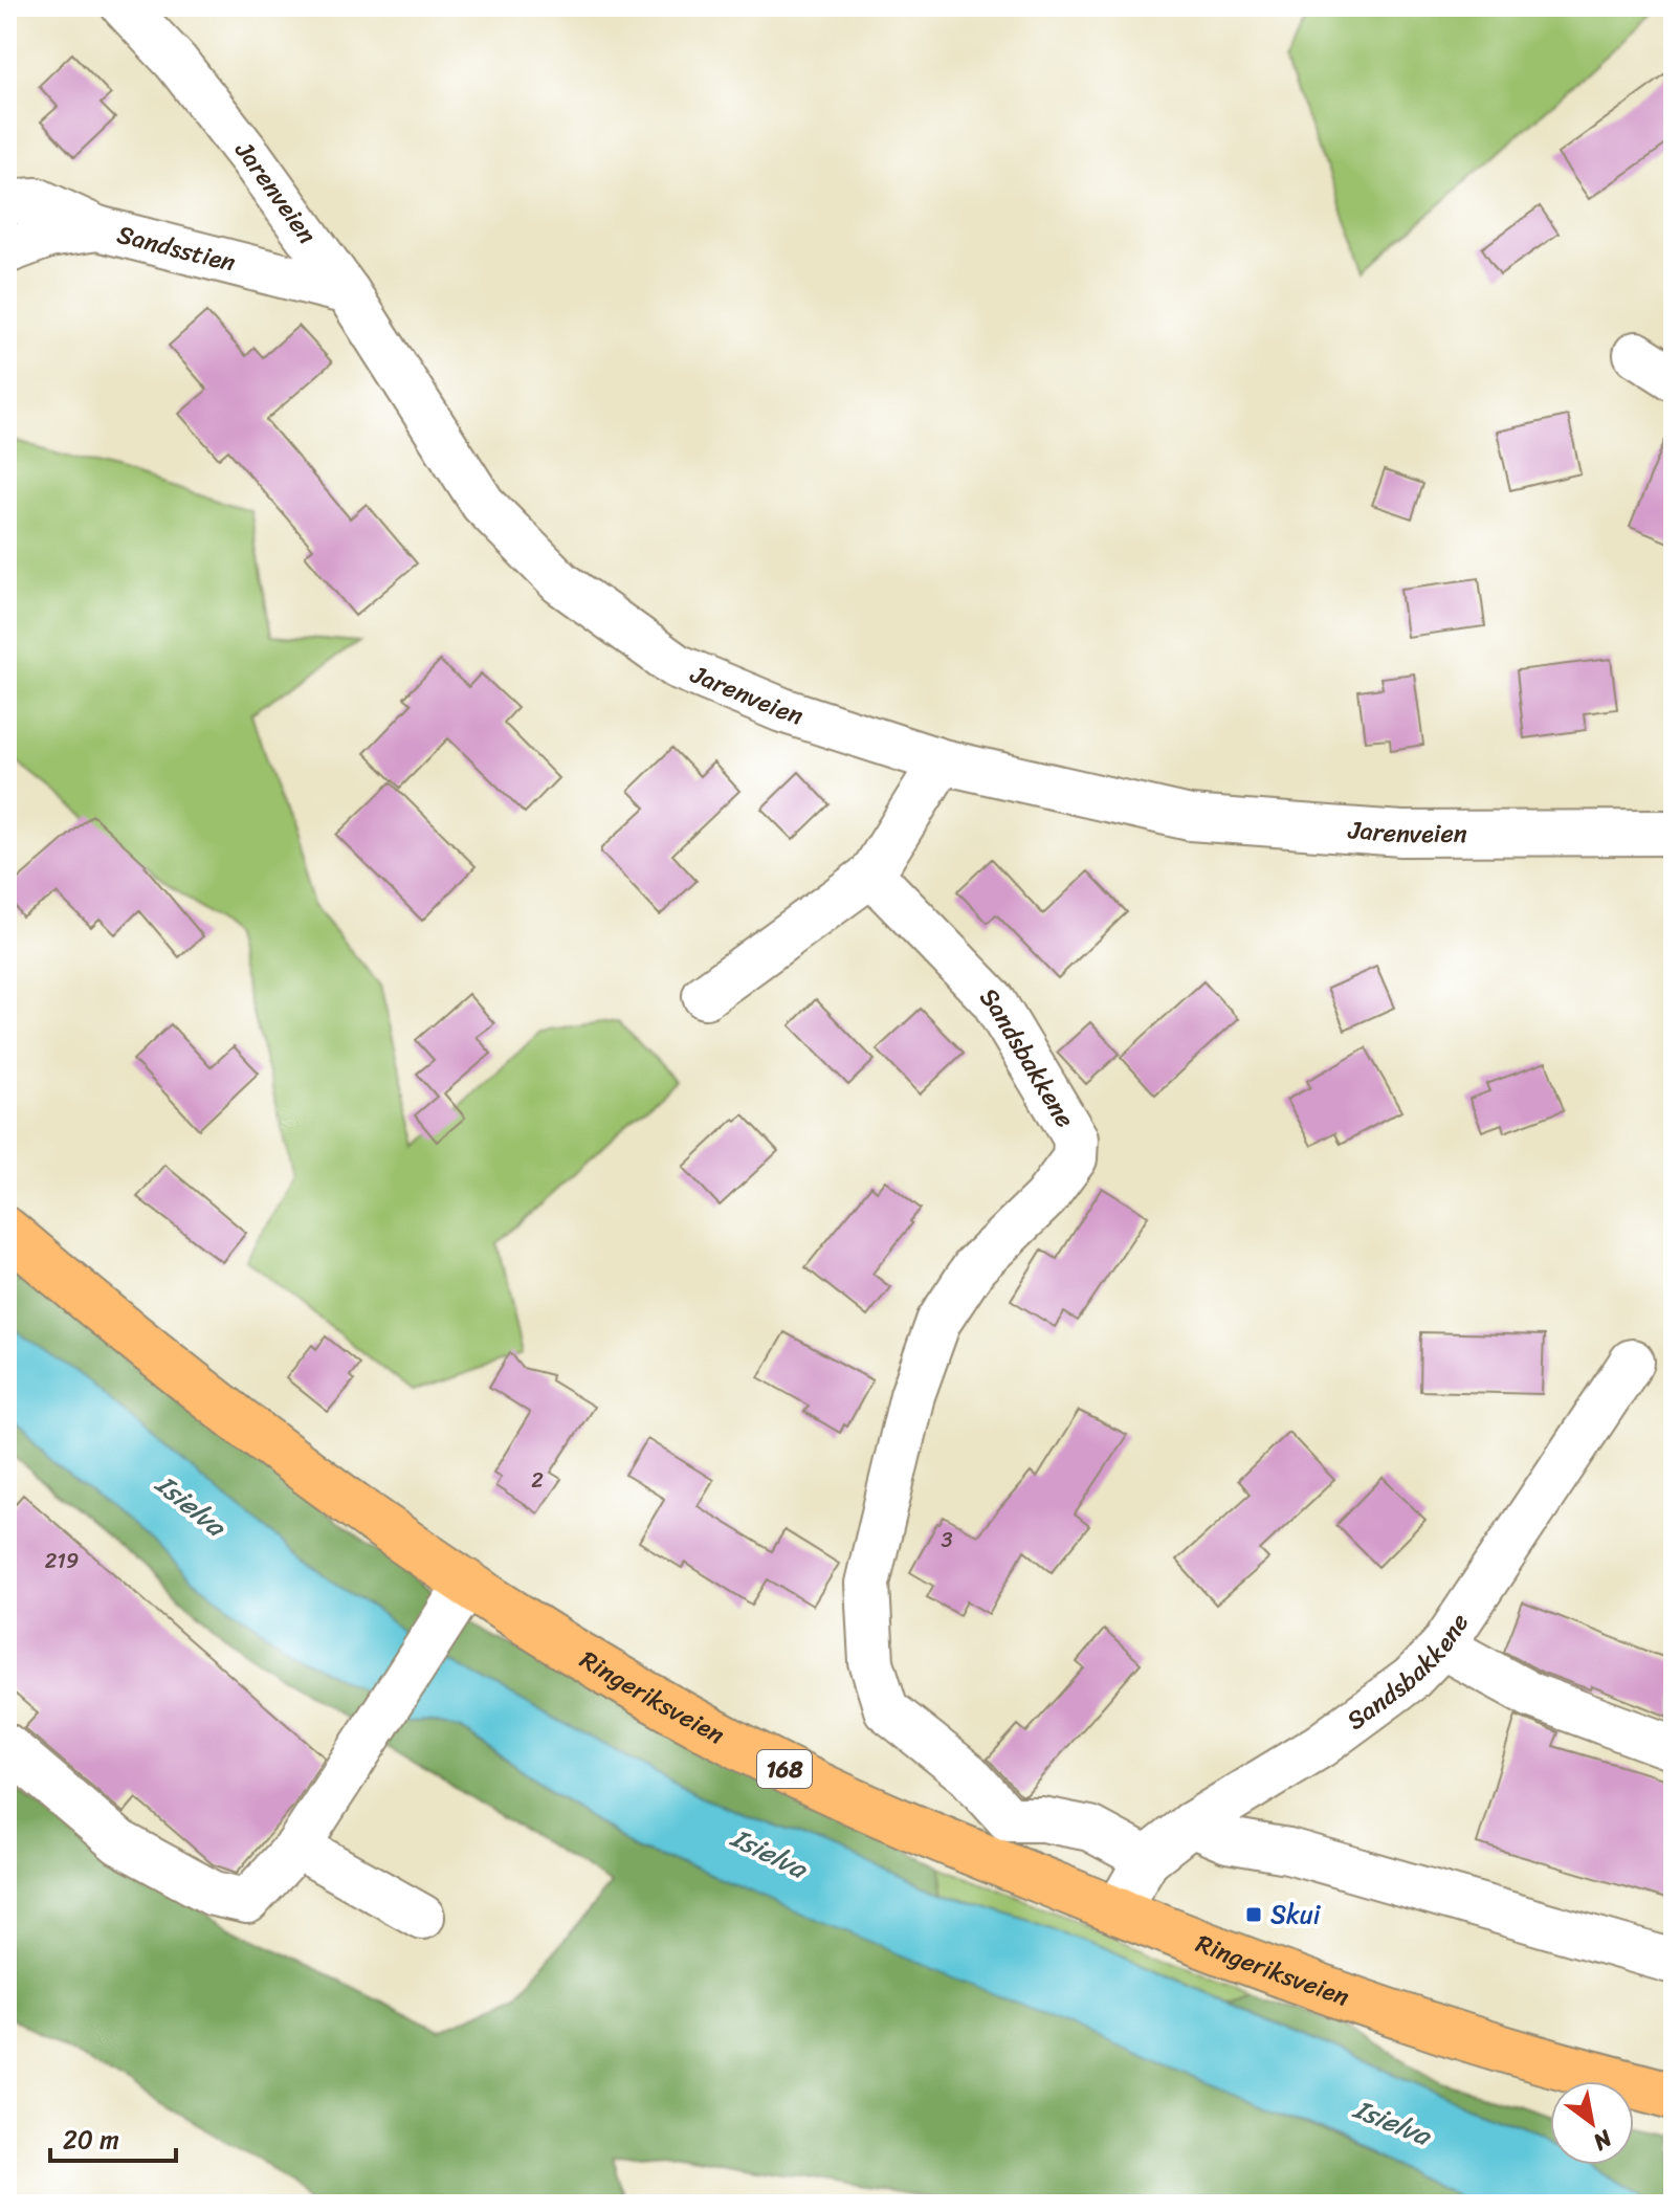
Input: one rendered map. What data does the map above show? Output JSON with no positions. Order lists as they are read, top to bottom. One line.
{"streets":{"main road":["Ringeriksveien","168"],"street":["Jarenveien","Sandsstien","Sandsbakkene"]},"crossings":[["Jarenveien","Sandsstien"],["Sandsbakkene","Ringeriksveien"]],"water":["Isielva"],"places":{"transit":["Skui"]},"house_numbers":["2","3","219"],"scale_bar":"20 m","north":"bottom right"}
